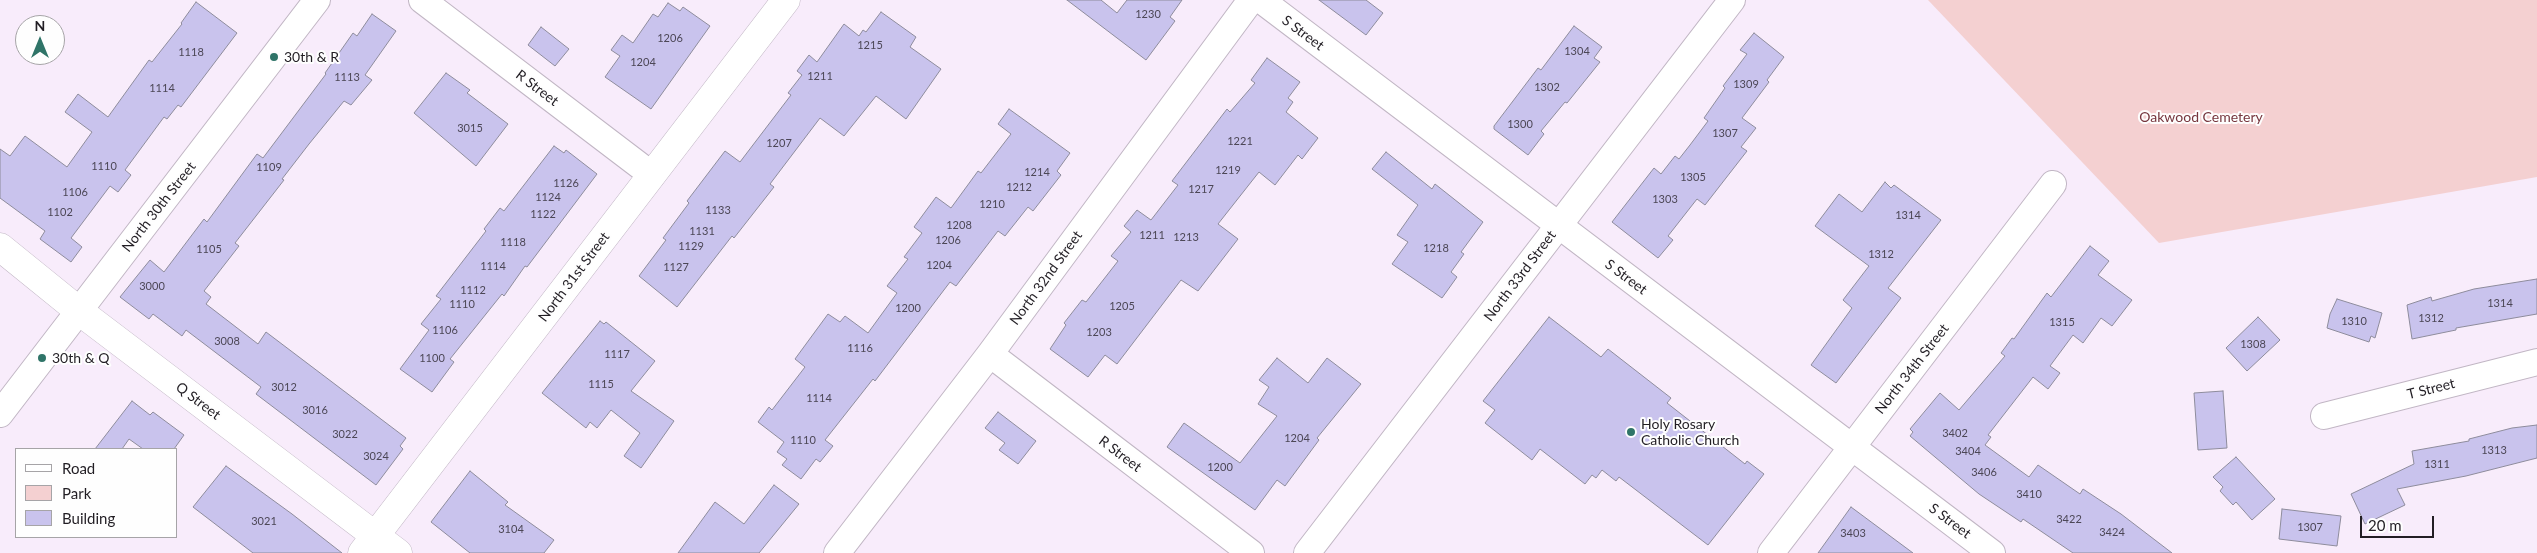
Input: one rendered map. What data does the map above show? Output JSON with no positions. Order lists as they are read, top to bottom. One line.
{"streets":{"street":["S Street","R Street","North 30th Street","North 33rd Street","North 31st Street","North 32nd Street","North 34th Street","T Street","Q Street"]},"crossings":[["S Street","North 33rd Street"],["S Street","North 34th Street"],["R Street","North 31st Street"],["R Street","North 32nd Street"],["North 30th Street","Q Street"],["North 31st Street","Q Street"]],"parks":["Oakwood Cemetery"],"places":["30th & R","30th & Q","Holy Rosary Catholic Church"],"house_numbers":["1230","1206","1215","1304","1118","1204","1211","1113","1309","1302","1114","1300","3015","1307","1221","1207","1110","1109","1219","1214","1305","1126","1212","1217","1106","1124","1303","1210","1133","1102","1122","1314","1208","1131","1211","1213","1206","1118","1129","1218","1105","1312","1204","1114","1127","3000","1112","1314","1110","1205","1200","1312","1310","1315","1106","1203","3008","1308","1116","1117","1100","1115","3012","1114","3016","3402","3022","1204","1110","1313","3404","3024","1311","1200","3406","3410","3422","3021","1307","3104","3424","3403"],"legend":["Road","Park","Building"],"scale_bar":"20 m","north":"top"}
